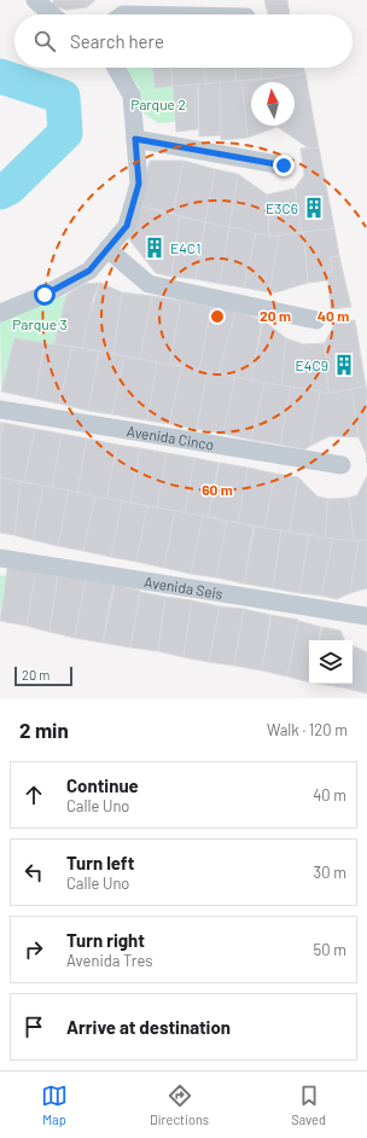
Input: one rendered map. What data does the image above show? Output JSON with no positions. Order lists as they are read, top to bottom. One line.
{"streets":{"street":["Avenida Cinco","Avenida Seis"]},"parks":["Parque 2","Parque 3"],"places":{"building":["E3C6","E4C1","E4C9"]},"scale_bar":"20 m","north":"top","page":{"search":"Search here","scale":"20 m","heading":["2 min","Walk · 120 m"],"list":[["Continue","Calle Uno","40 m"],["Turn left","Calle Uno","30 m"],["Turn right","Avenida Tres","50 m"],"Arrive at destination"],"nav":["Map","Directions","Saved"]},"rings":["20 m","40 m","60 m"]}
